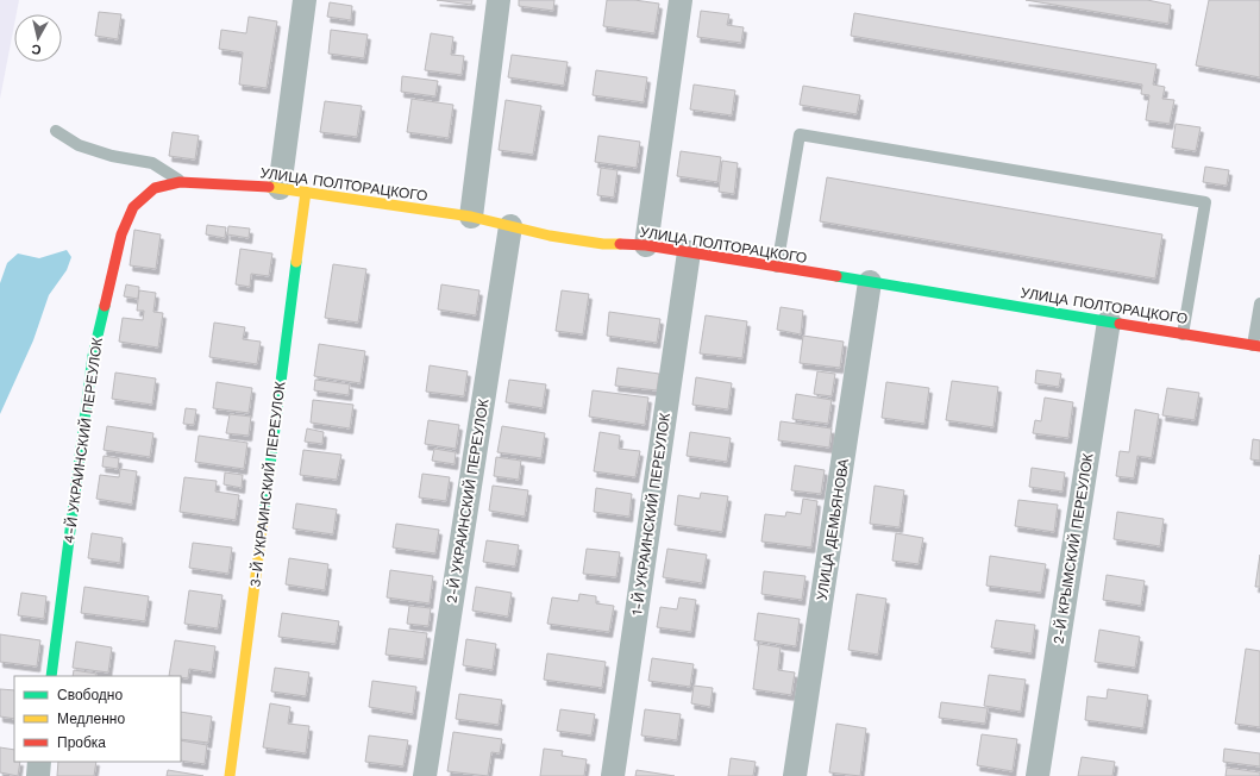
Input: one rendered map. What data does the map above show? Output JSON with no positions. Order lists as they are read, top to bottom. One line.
{"streets":{"street":["УЛИЦА ПОЛТОРАЦКОГО","4-Й УКРАИНСКИЙ ПЕРЕУЛОК","3-Й УКРАИНСКИЙ ПЕРЕУЛОК","2-Й УКРАИНСКИЙ ПЕРЕУЛОК","1-Й УКРАИНСКИЙ ПЕРЕУЛОК","УЛИЦА ДЕМЬЯНОВА","2-Й КРЫМСКИЙ ПЕРЕУЛОК"]},"crossings":[["УЛИЦА ПОЛТОРАЦКОГО","4-Й УКРАИНСКИЙ ПЕРЕУЛОК"],["УЛИЦА ПОЛТОРАЦКОГО","3-Й УКРАИНСКИЙ ПЕРЕУЛОК"],["УЛИЦА ПОЛТОРАЦКОГО","2-Й УКРАИНСКИЙ ПЕРЕУЛОК"],["УЛИЦА ПОЛТОРАЦКОГО","1-Й УКРАИНСКИЙ ПЕРЕУЛОК"],["УЛИЦА ПОЛТОРАЦКОГО","УЛИЦА ДЕМЬЯНОВА"],["УЛИЦА ПОЛТОРАЦКОГО","2-Й КРЫМСКИЙ ПЕРЕУЛОК"]],"legend":["Свободно","Медленно","Пробка"],"north":"bottom"}
